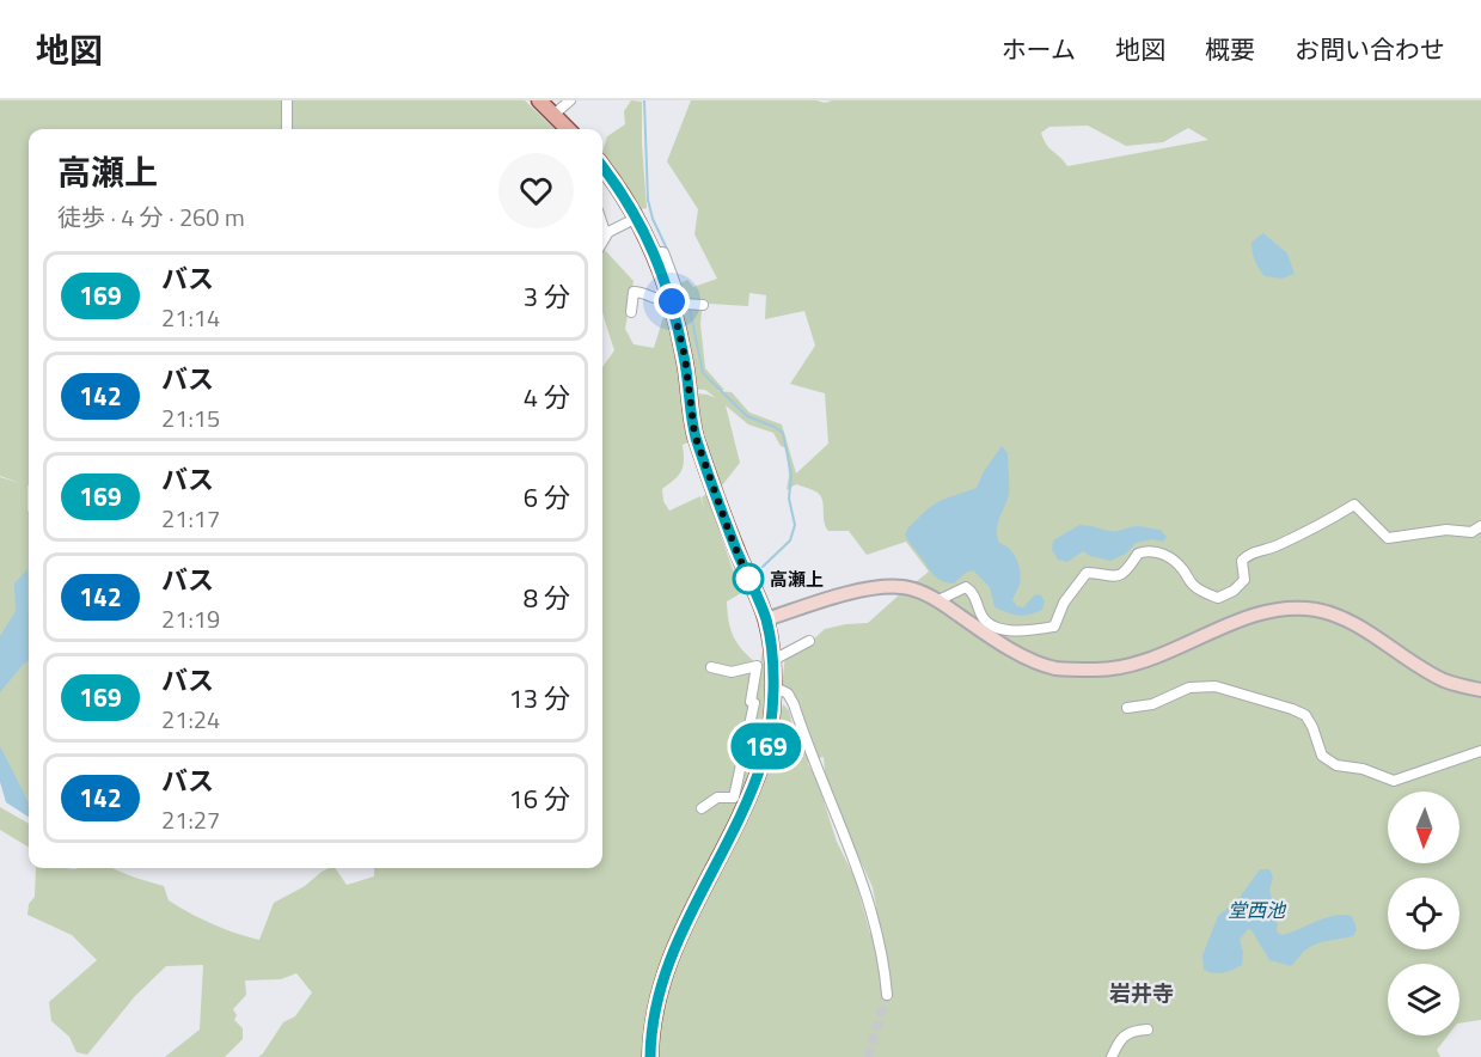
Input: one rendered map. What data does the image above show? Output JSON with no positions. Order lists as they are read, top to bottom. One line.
{"districts":["岩井寺"],"water":["堂西池"],"places":["高瀬上"],"lines":["bus line 169"],"north":"bottom","page":{"header":"地図","nav":["ホーム","地図","概要","お問い合わせ"],"on_map":"169","heading":["高瀬上","徒歩 · 4 分 · 260 m"],"list":[{"mark":"169","name":"バス","note":"21:14","value":"3 分"},{"mark":"142","name":"バス","note":"21:15","value":"4 分"},{"mark":"169","name":"バス","note":"21:17","value":"6 分"},{"mark":"142","name":"バス","note":"21:19","value":"8 分"},{"mark":"169","name":"バス","note":"21:24","value":"13 分"},{"mark":"142","name":"バス","note":"21:27","value":"16 分"}]}}
